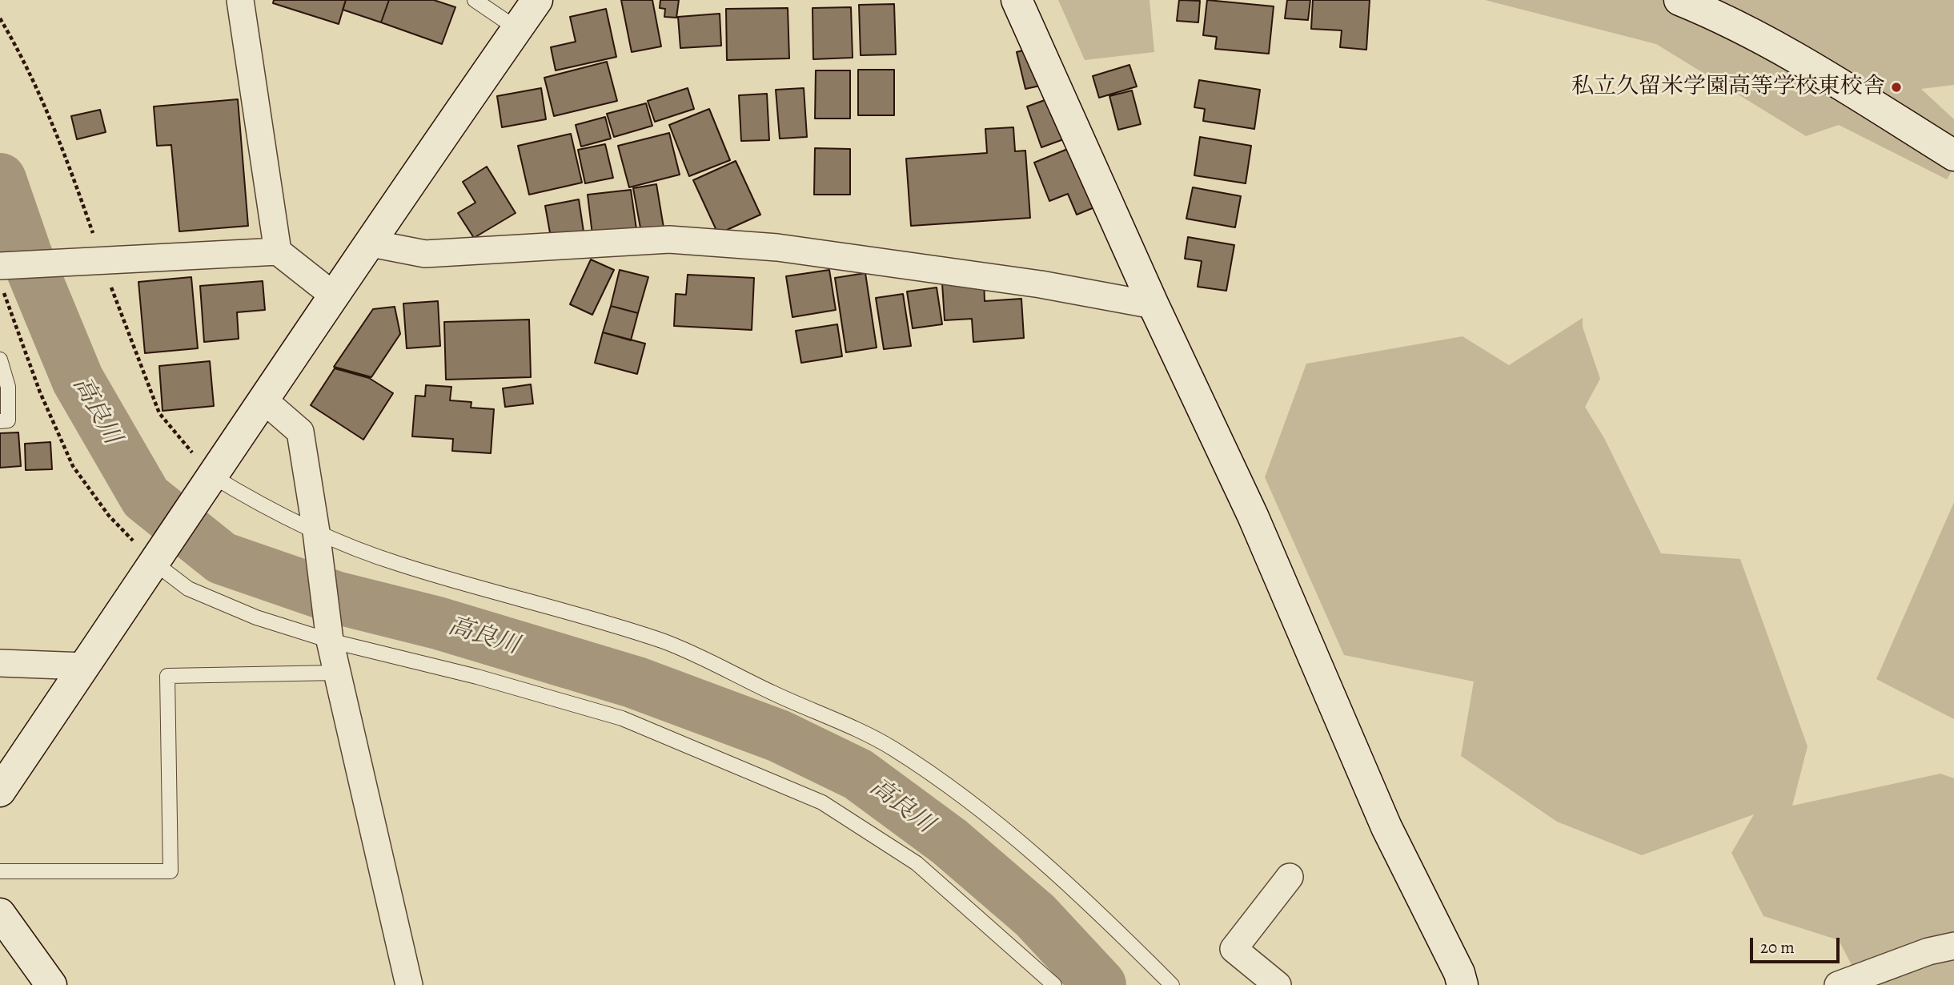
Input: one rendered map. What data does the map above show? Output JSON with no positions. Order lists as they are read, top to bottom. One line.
{"water":["高良川"],"places":["私立久留米学園高等学校東校舎"],"scale_bar":"20 m"}
